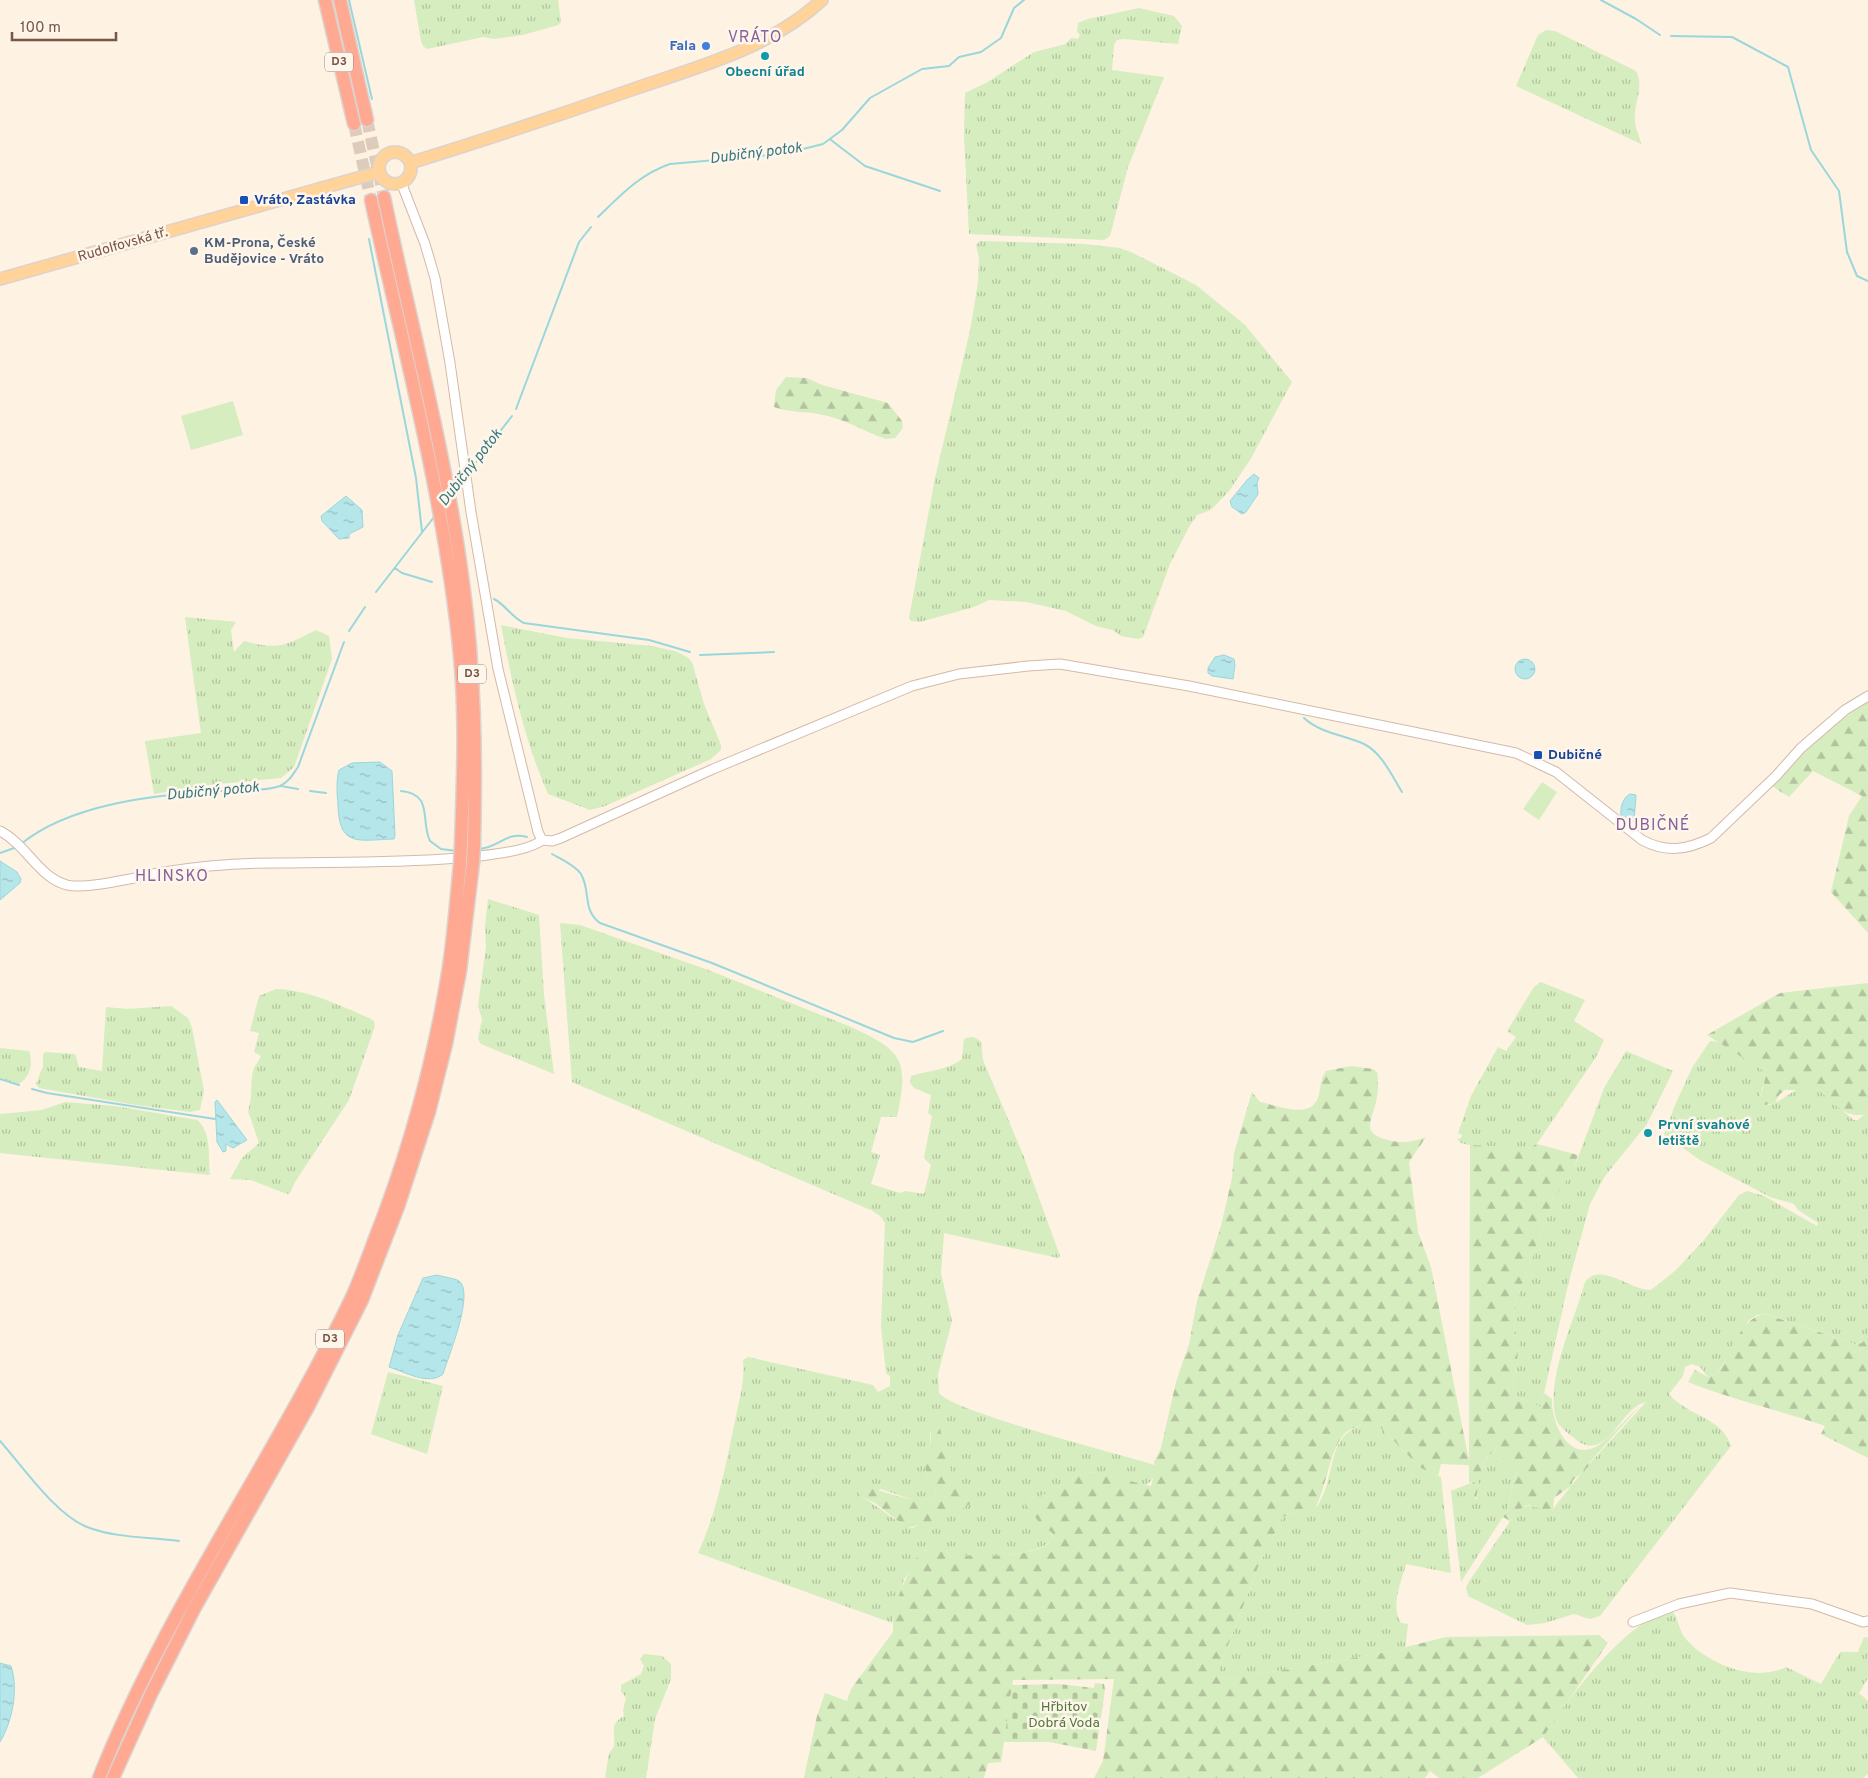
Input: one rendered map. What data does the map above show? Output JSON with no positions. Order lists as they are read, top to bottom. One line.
{"streets":{"highway":["D3"],"main road":["Rudolfovská tř."]},"districts":["VRÁTO","DUBIČNÉ","HLINSKO"],"water":["Dubičný potok"],"parks":["Hřbitov Dobrá Voda"],"places":{"other":["Fala","Obecní úřad","KM-Prona, České Budějovice - Vráto","První svahové letiště"],"transit":["Vráto, Zastávka","Dubičné"]},"scale_bar":"100 m"}
